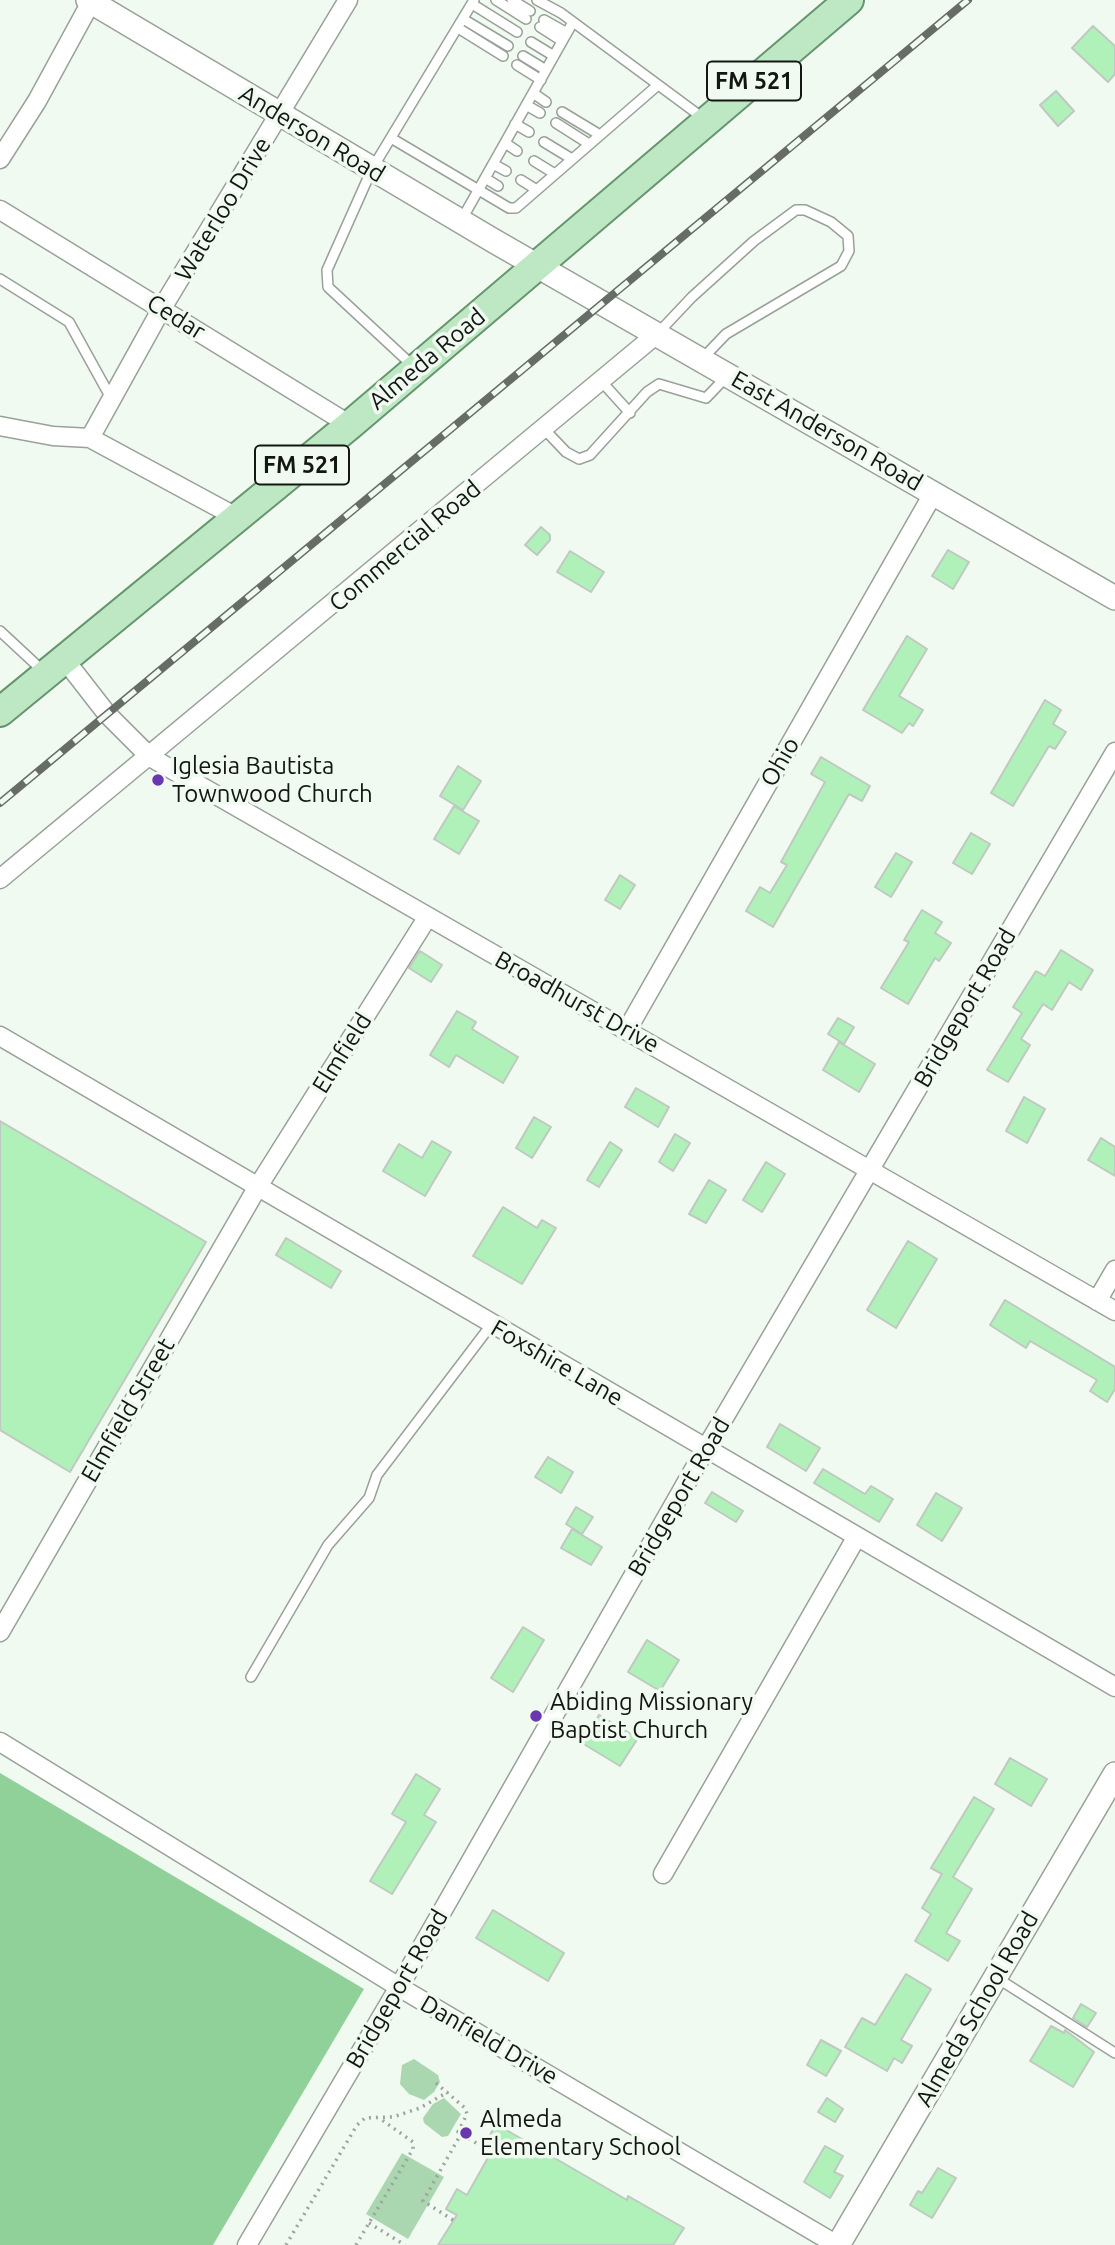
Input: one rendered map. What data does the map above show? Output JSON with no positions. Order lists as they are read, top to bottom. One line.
{"streets":{"main road":["FM 521","Almeda Road"],"street":["Anderson Road","Waterloo Drive","Cedar","East Anderson Road","Commercial Road","Ohio","Broadhurst Drive","Bridgeport Road","Elmfield","Foxshire Lane","Elmfield Street","Almeda School Road","Danfield Drive"]},"crossings":[["Anderson Road","Waterloo Drive"],["Anderson Road","Almeda Road"],["Anderson Road","East Anderson Road"],["Waterloo Drive","Cedar"],["Cedar","Almeda Road"],["Almeda Road","East Anderson Road"],["Almeda Road","Broadhurst Drive"],["East Anderson Road","Commercial Road"],["East Anderson Road","Ohio"],["Commercial Road","Broadhurst Drive"],["Ohio","Broadhurst Drive"],["Broadhurst Drive","Bridgeport Road"],["Broadhurst Drive","Elmfield"],["Bridgeport Road","Foxshire Lane"],["Bridgeport Road","Danfield Drive"],["Elmfield","Foxshire Lane"],["Elmfield","Elmfield Street"],["Foxshire Lane","Elmfield Street"],["Almeda School Road","Danfield Drive"]],"places":["Iglesia Bautista Townwood Church","Abiding Missionary Baptist Church","Almeda Elementary School"]}
